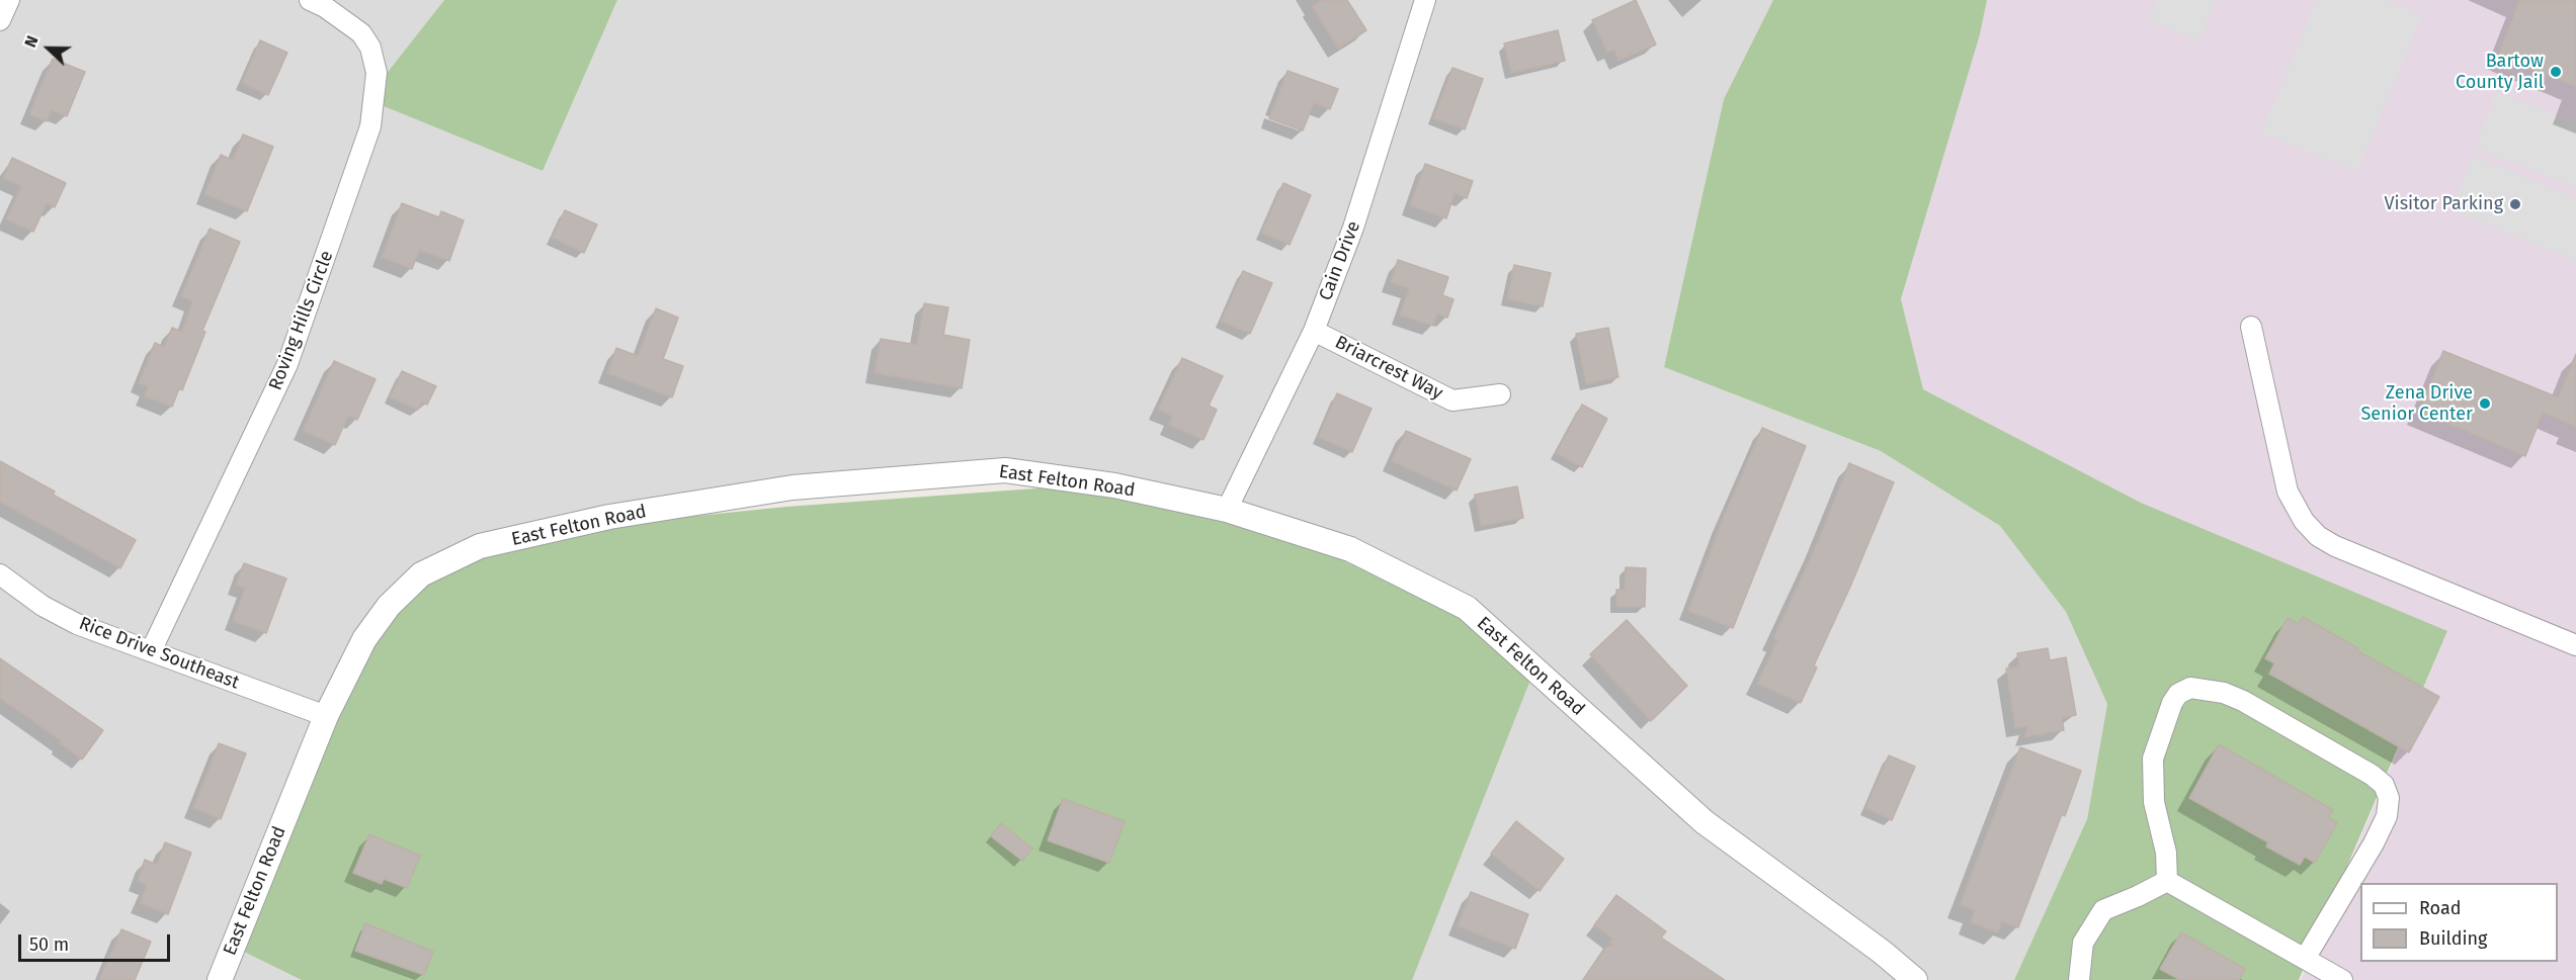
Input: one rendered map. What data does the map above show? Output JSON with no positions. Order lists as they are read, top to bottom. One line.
{"streets":{"street":["Cain Drive","Roving Hills Circle","Briarcrest Way","East Felton Road","Rice Drive Southeast"]},"crossings":[["Cain Drive","Briarcrest Way"],["Cain Drive","East Felton Road"],["Roving Hills Circle","Rice Drive Southeast"],["East Felton Road","Rice Drive Southeast"]],"places":["Bartow County Jail","Visitor Parking","Zena Drive Senior Center"],"legend":["Road","Building"],"scale_bar":"50 m","north":"left"}
